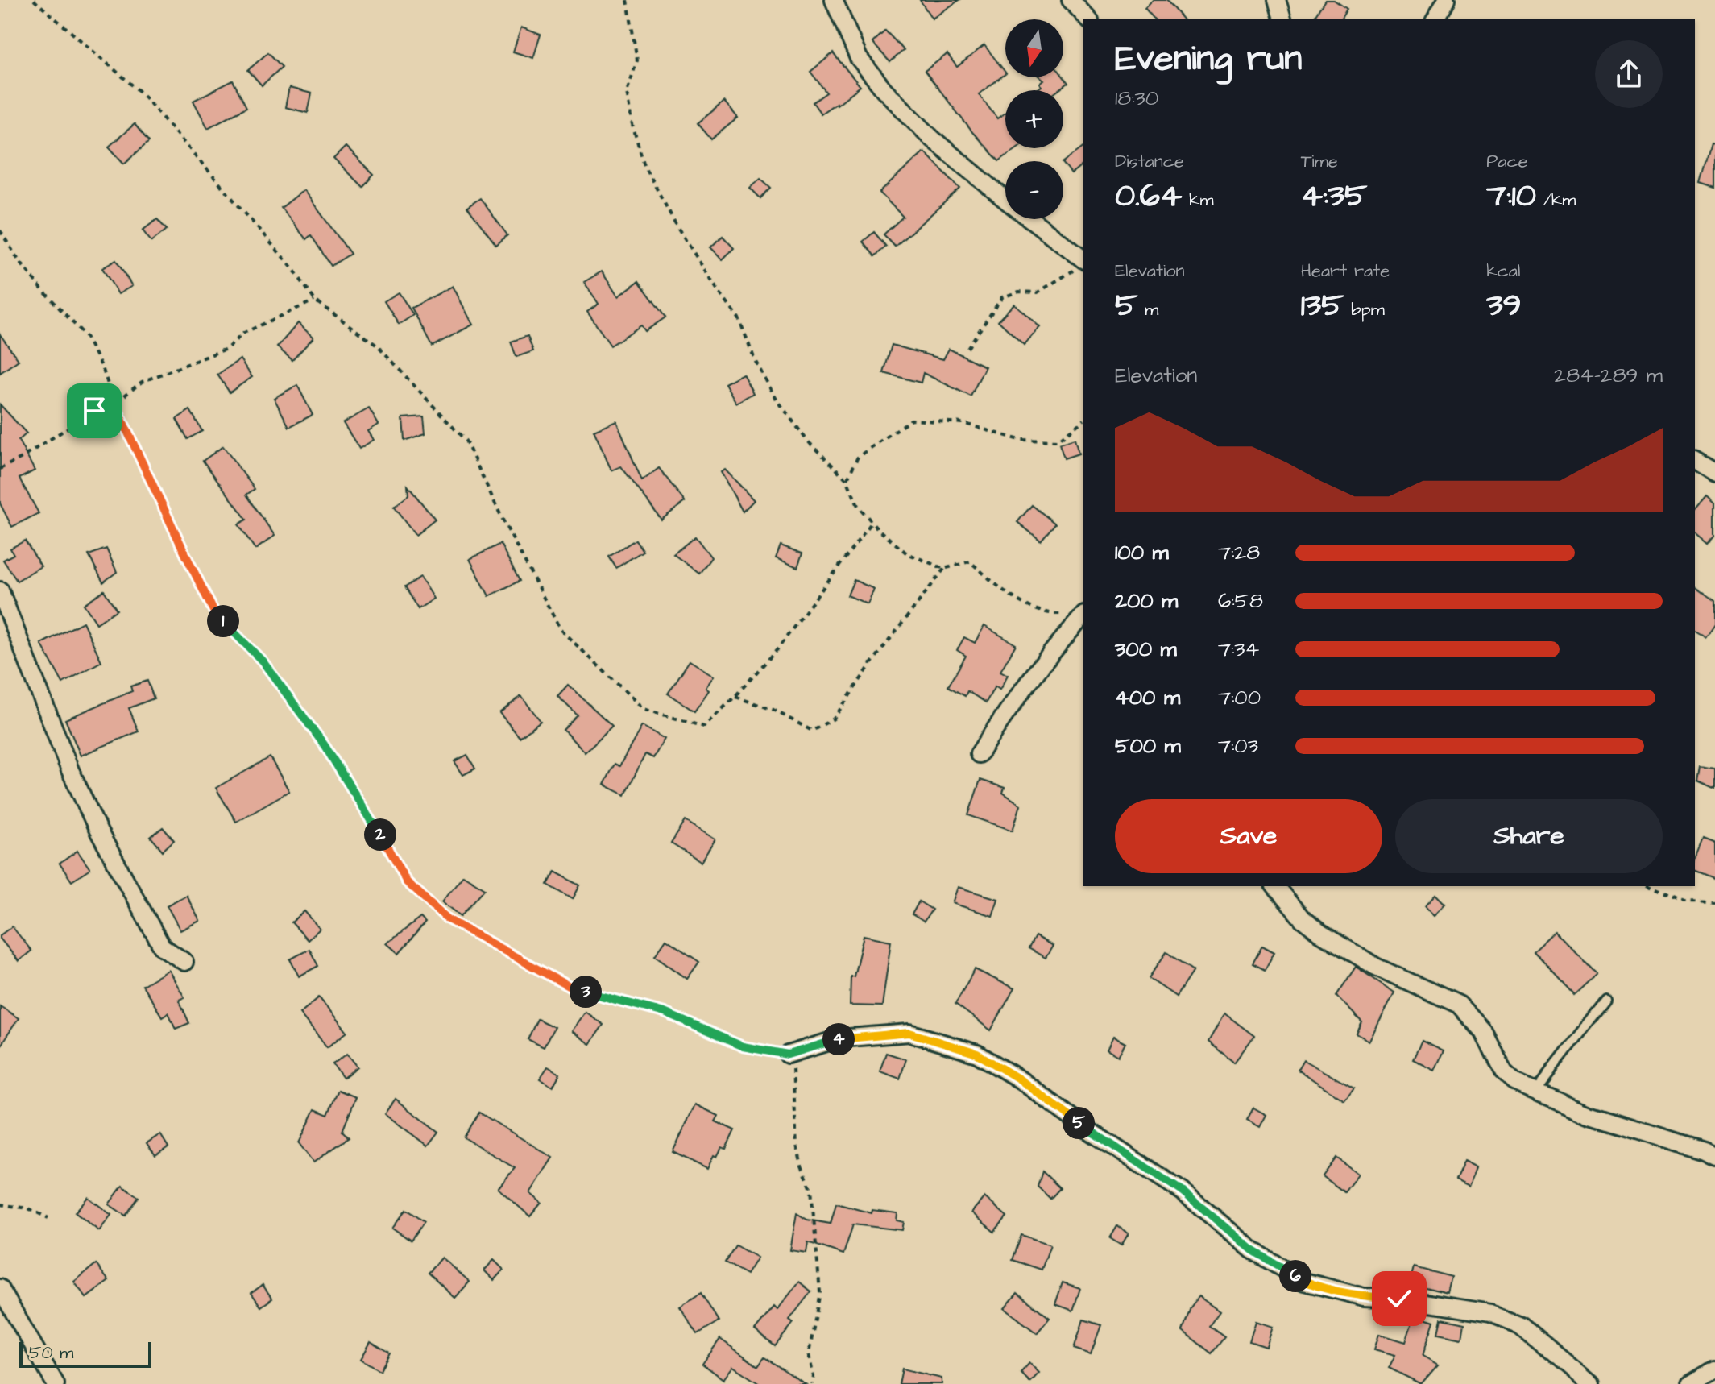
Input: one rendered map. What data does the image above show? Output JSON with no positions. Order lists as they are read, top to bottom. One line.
{"scale_bar":"50 m","north":"bottom","page":{"map_buttons":["+","−"],"heading":["Evening run","18:30"],"stats":[["Distance","0.64 km"],["Time","4:35"],["Pace","7:10 /km"],["Elevation","5 m"],["Heart rate","135 bpm"],["kcal","39"]],"chart":["Elevation","284–289 m"],"list":[{"name":"100 m","note":"7:28"},{"name":"200 m","note":"6:58"},{"name":"300 m","note":"7:34"},{"name":"400 m","note":"7:00"},{"name":"500 m","note":"7:03"}],"pins":["1","2","3","4","5","6"],"buttons":["Save","Share"],"scale":"50 m"}}
